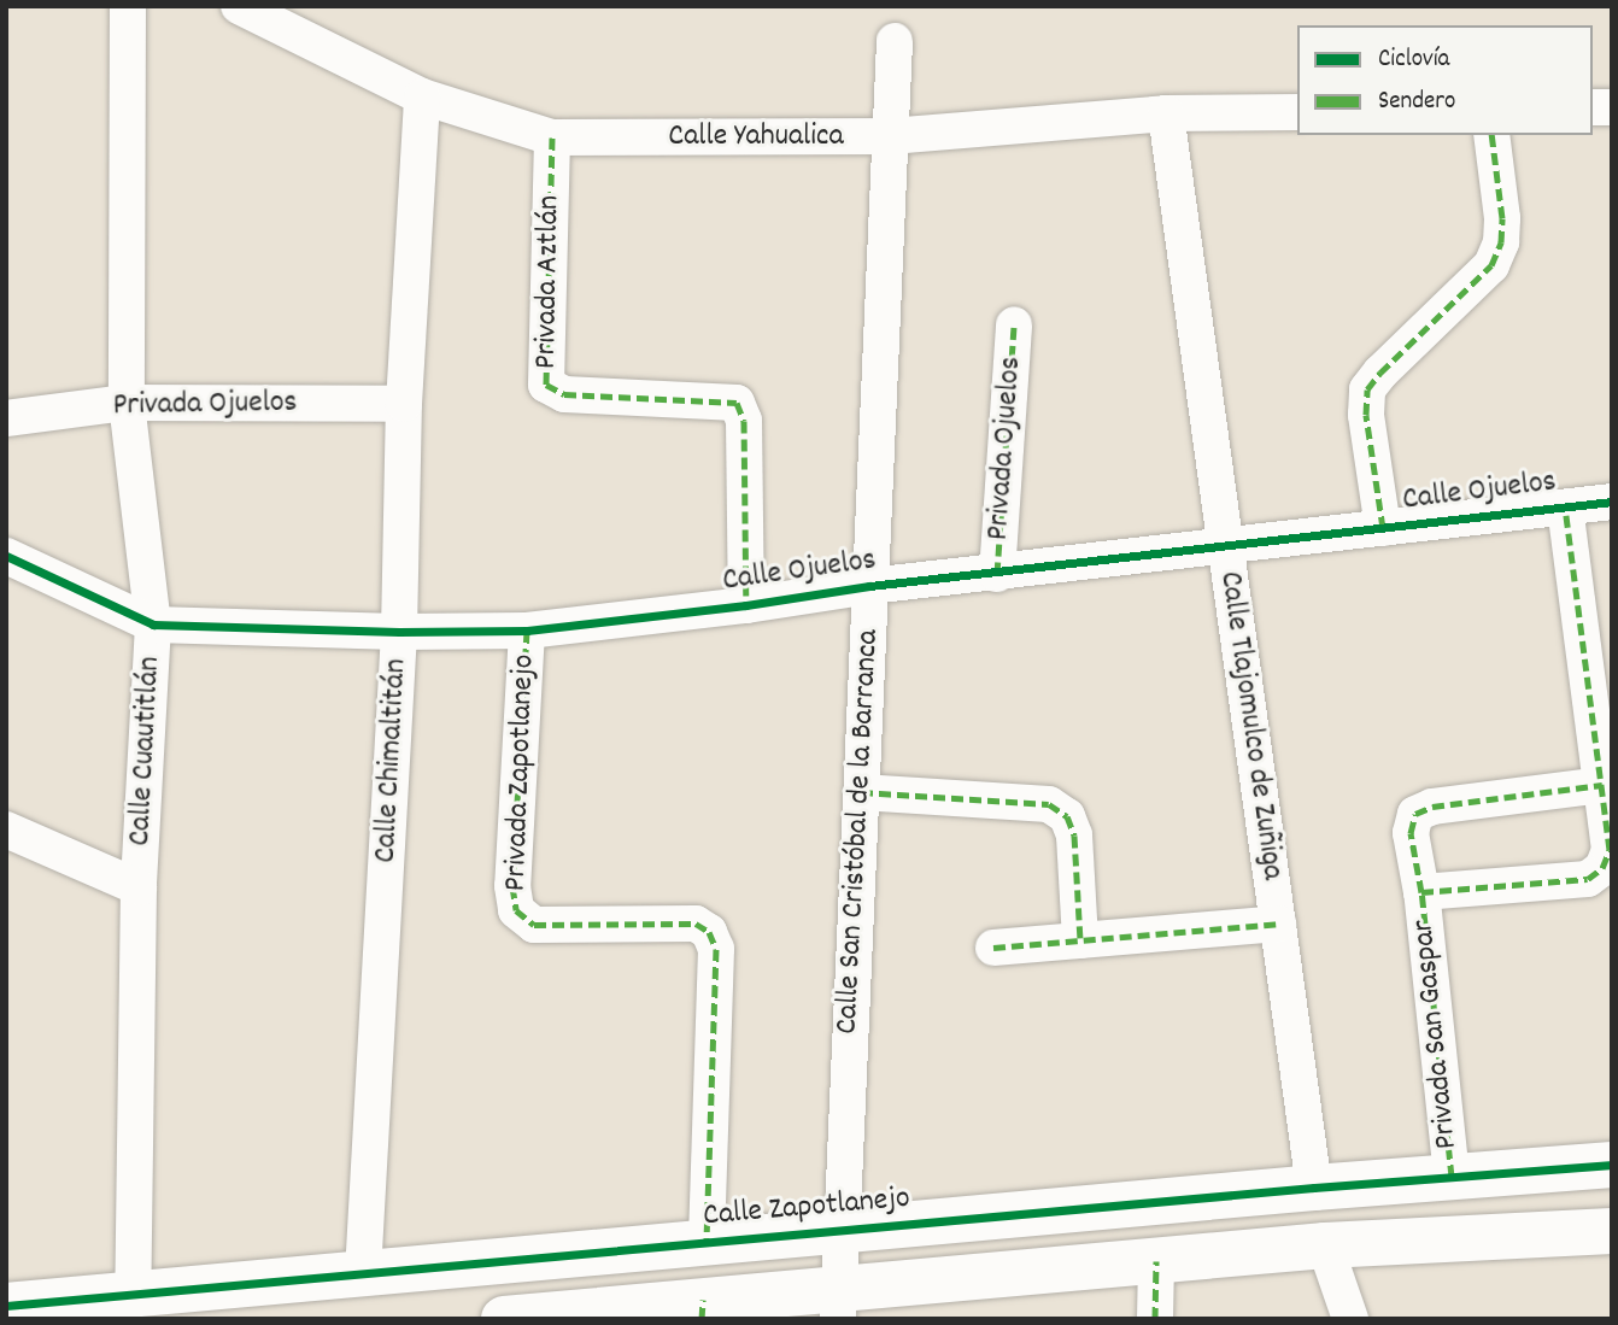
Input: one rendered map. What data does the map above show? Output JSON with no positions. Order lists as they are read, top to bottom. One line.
{"streets":{"street":["Calle Yahualica","Privada Aztlán","Privada Ojuelos","Calle Ojuelos","Calle Tlajomulco de Zuñiga","Calle Cuautitlán","Calle Chimaltitán","Privada Zapotlanejo","Calle San Cristóbal de la Barranca","Privada San Gaspar","Calle Zapotlanejo"]},"crossings":[["Calle Yahualica","Privada Aztlán"],["Calle Yahualica","Calle Tlajomulco de Zuñiga"],["Calle Yahualica","Calle Chimaltitán"],["Calle Yahualica","Calle San Cristóbal de la Barranca"],["Privada Aztlán","Calle Ojuelos"],["Privada Ojuelos","Calle Ojuelos"],["Privada Ojuelos","Calle Cuautitlán"],["Privada Ojuelos","Calle Chimaltitán"],["Calle Ojuelos","Calle Tlajomulco de Zuñiga"],["Calle Ojuelos","Calle Cuautitlán"],["Calle Ojuelos","Calle Chimaltitán"],["Calle Ojuelos","Privada Zapotlanejo"],["Calle Ojuelos","Calle San Cristóbal de la Barranca"],["Calle Ojuelos","Privada San Gaspar"],["Calle Tlajomulco de Zuñiga","Calle Zapotlanejo"],["Calle Cuautitlán","Calle Zapotlanejo"],["Calle Chimaltitán","Calle Zapotlanejo"],["Privada Zapotlanejo","Calle Zapotlanejo"],["Calle San Cristóbal de la Barranca","Calle Zapotlanejo"],["Privada San Gaspar","Calle Zapotlanejo"]],"legend":["Ciclovía","Sendero"]}
